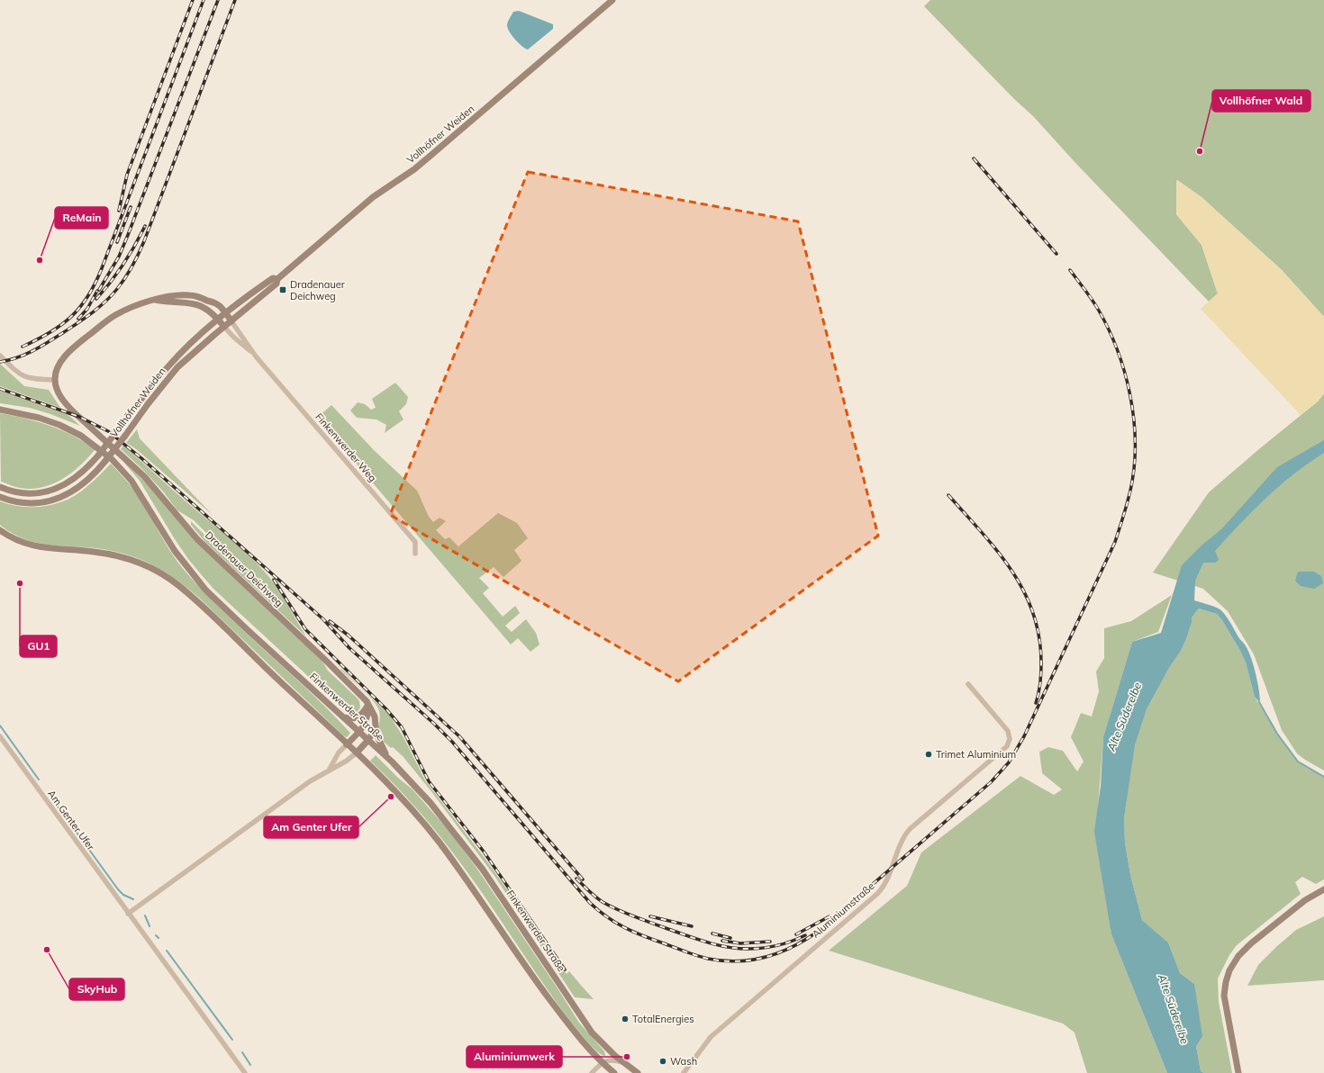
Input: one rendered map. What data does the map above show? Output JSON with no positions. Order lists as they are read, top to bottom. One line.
{"streets":{"main road":["Vollhöfner Weiden","Dradenauer Deichweg","Finkenwerder Straße"],"street":["Finkenwerder Weg","Am Genter Ufer","Aluminiumstraße"]},"crossings":[["Vollhöfner Weiden","Finkenwerder Weg"],["Dradenauer Deichweg","Finkenwerder Straße"]],"water":["Alte Süderelbe"],"places":{"other":["Vollhöfner Wald","ReMain","GU1","Trimet Aluminium","Am Genter Ufer","SkyHub","TotalEnergies","Aluminiumwerk","Wash"],"transit":["Dradenauer Deichweg"]}}
